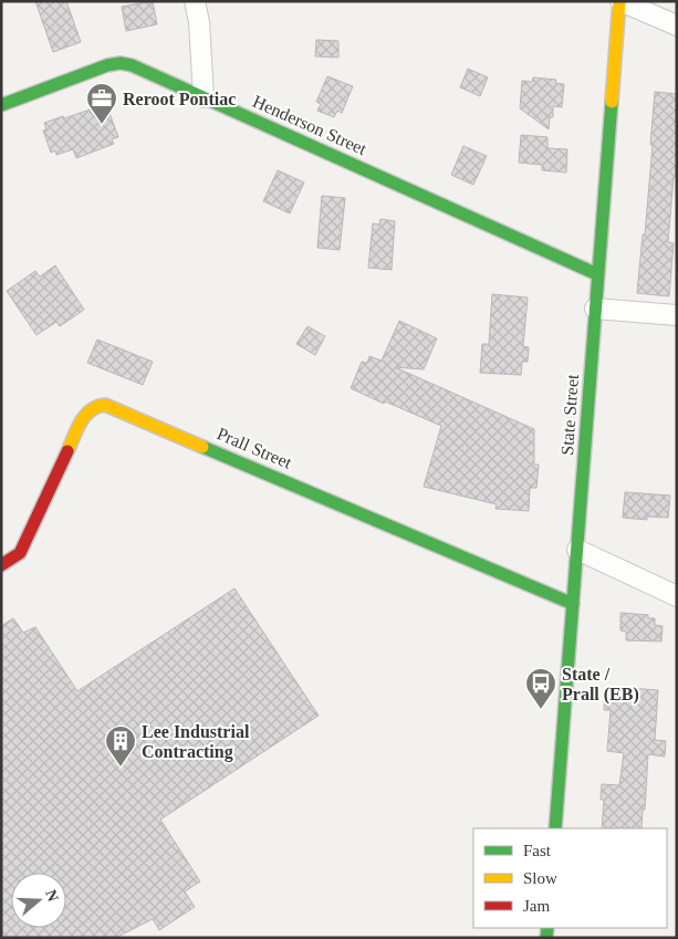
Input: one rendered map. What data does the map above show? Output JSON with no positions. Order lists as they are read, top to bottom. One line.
{"streets":{"street":["Henderson Street","State Street","Prall Street"]},"crossings":[["Henderson Street","State Street"],["State Street","Prall Street"]],"places":{"office":["Reroot Pontiac"],"bus stop":["State / Prall (EB)"],"building":["Lee Industrial Contracting"]},"legend":["Fast","Slow","Jam"],"north":"right"}
